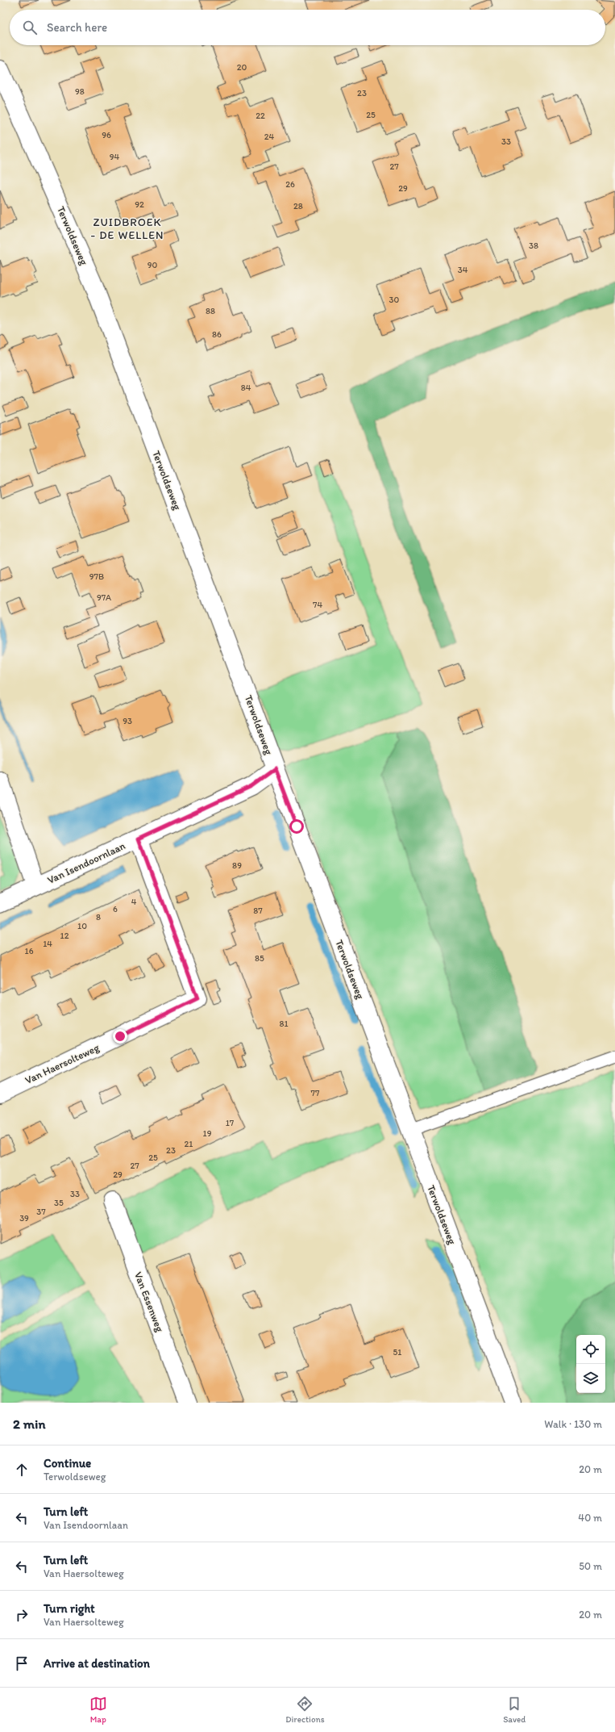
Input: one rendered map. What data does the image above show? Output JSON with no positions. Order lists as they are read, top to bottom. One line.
{"streets":{"street":["Terwoldseweg","Van Isendoornlaan","Van Haersolteweg","Van Essenweg"]},"crossings":[["Terwoldseweg","Van Isendoornlaan"],["Van Isendoornlaan","Van Haersolteweg"]],"districts":["ZUIDBROEK - DE WELLEN"],"house_numbers":["20","98","23","25","22","96","24","33","94","27","26","29","92","28","38","90","34","30","88","86","84","97B","97A","74","93","89","4","6","87","8","10","12","14","16","85","81","77","17","19","21","23","25","27","29","33","35","37","39","51"],"page":{"search":"Search here","heading":["2 min","Walk · 130 m"],"list":[["Continue","Terwoldseweg","20 m"],["Turn left","Van Isendoornlaan","40 m"],["Turn left","Van Haersolteweg","50 m"],["Turn right","Van Haersolteweg","20 m"],"Arrive at destination"],"nav":["Map","Directions","Saved"]}}
